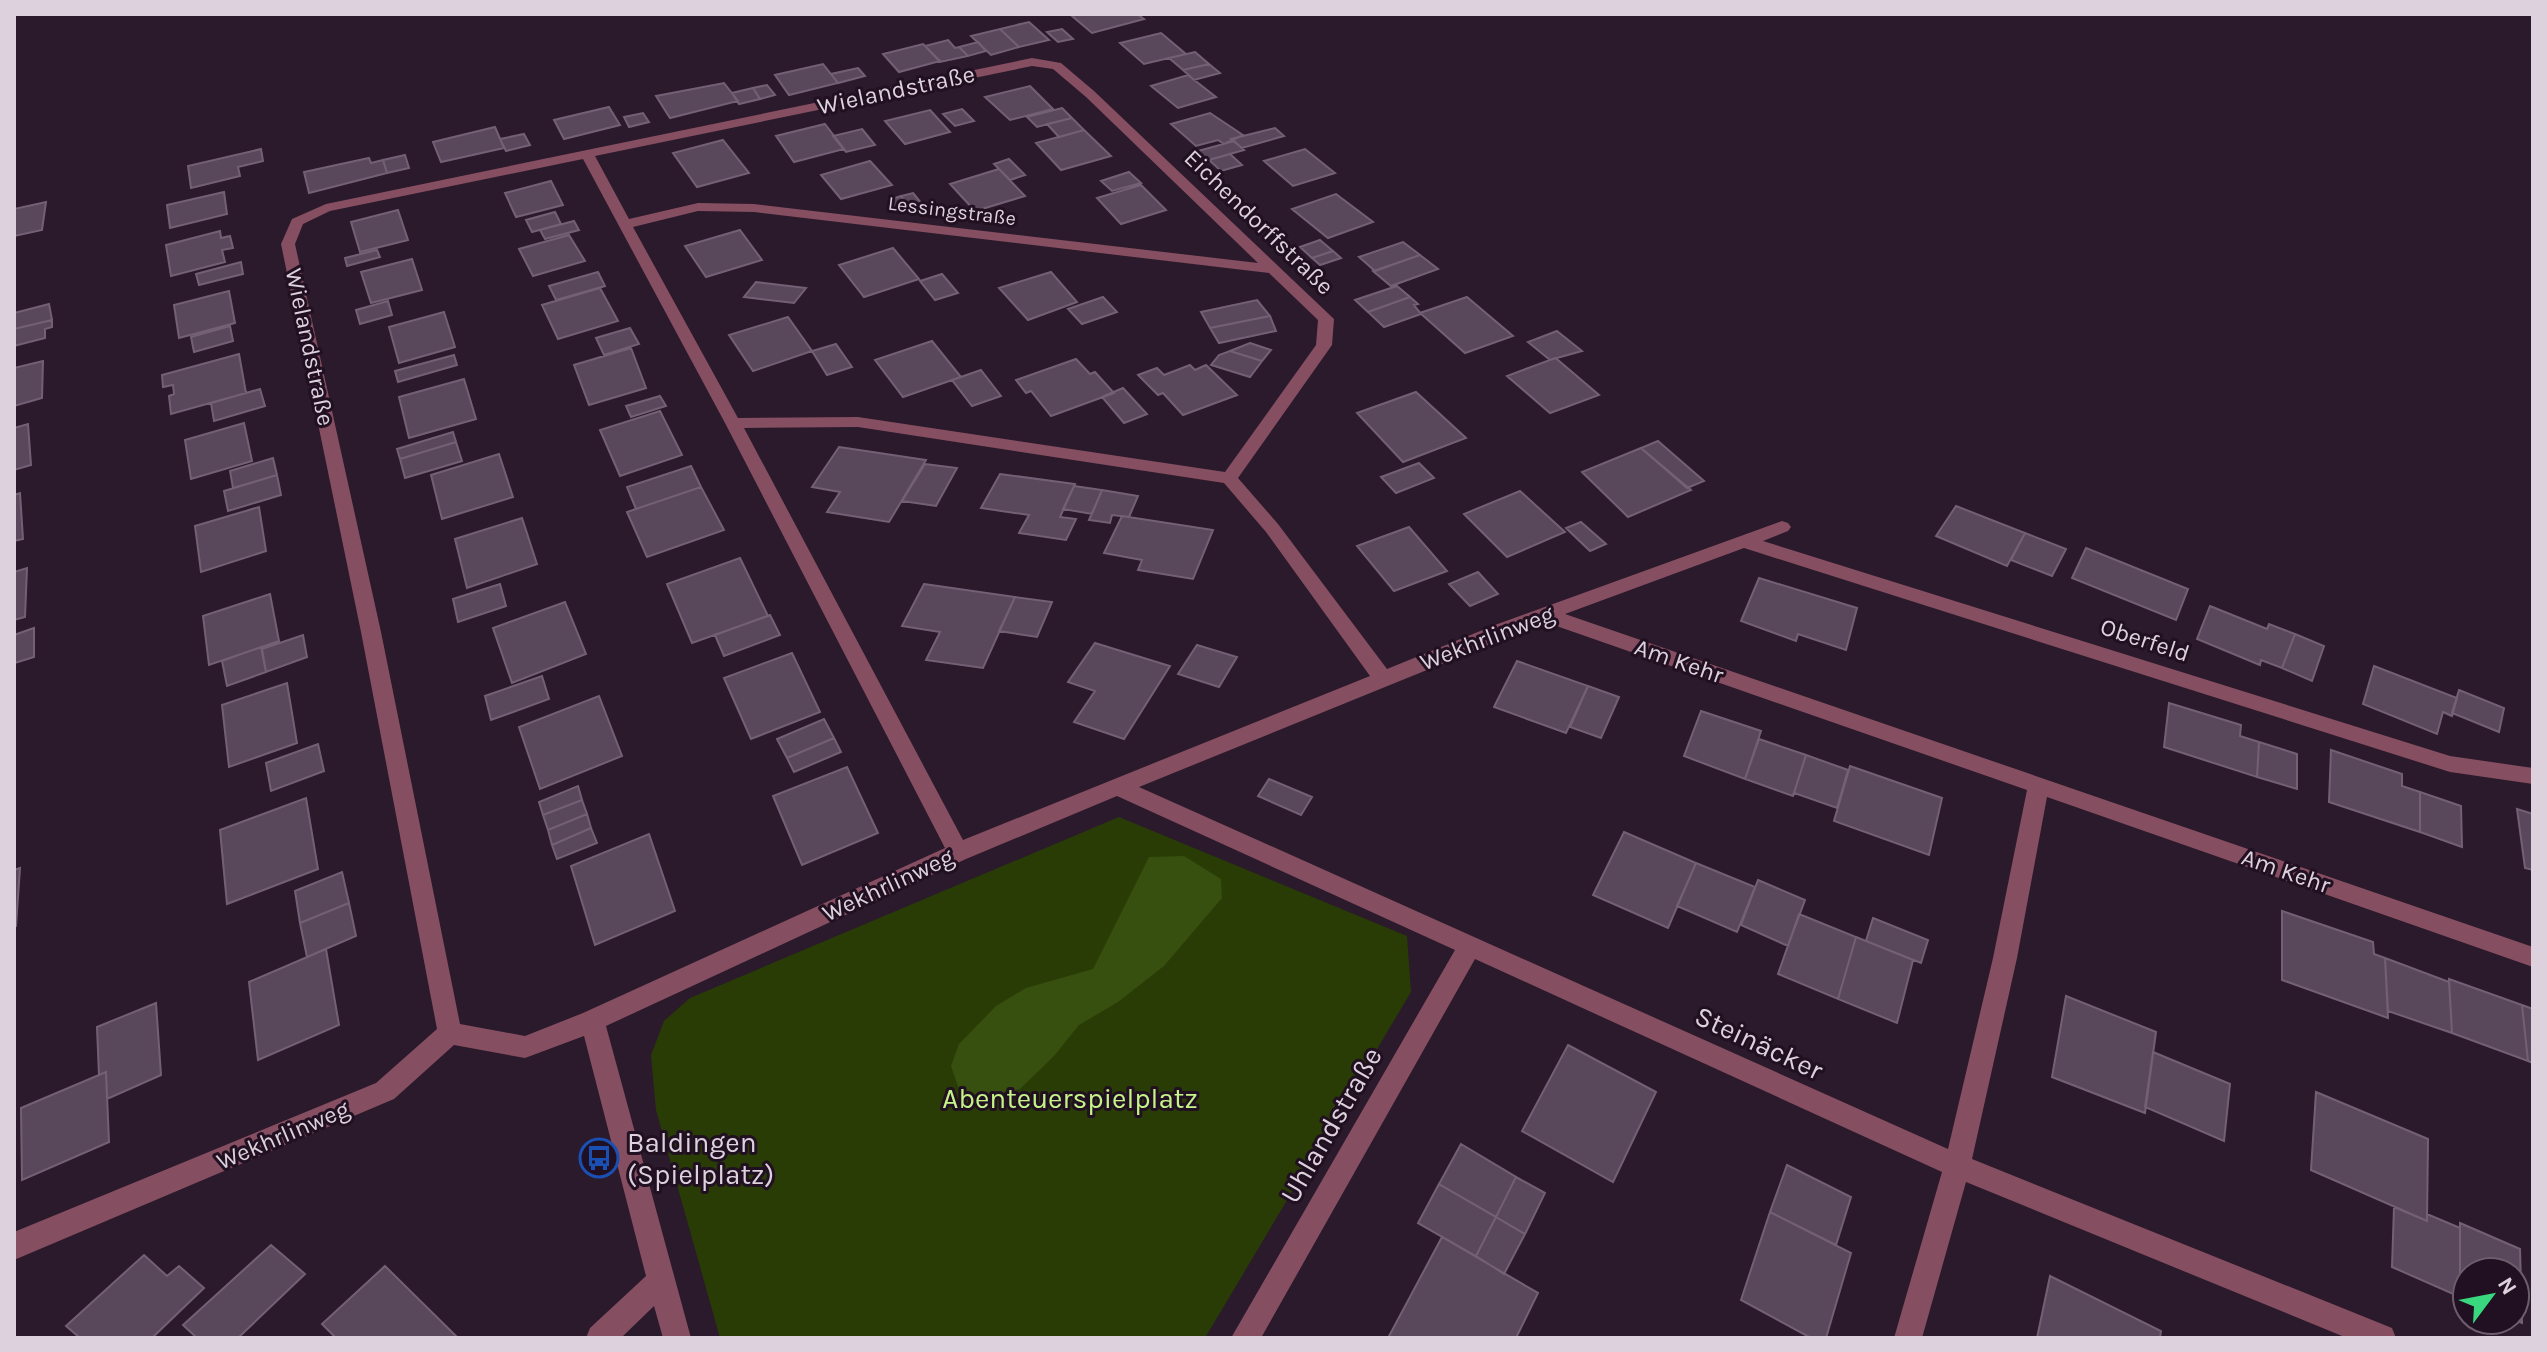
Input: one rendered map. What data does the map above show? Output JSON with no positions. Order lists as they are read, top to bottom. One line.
{"streets":{"street":["Wielandstraße","Lessingstraße","Eichendorffstraße","Wekhrlinweg","Oberfeld","Am Kehr","Steinäcker","Uhlandstraße"]},"crossings":[["Wielandstraße","Eichendorffstraße"],["Wielandstraße","Wekhrlinweg"],["Lessingstraße","Eichendorffstraße"],["Wekhrlinweg","Oberfeld"],["Wekhrlinweg","Am Kehr"],["Wekhrlinweg","Steinäcker"],["Steinäcker","Uhlandstraße"]],"parks":["Abenteuerspielplatz"],"places":{"bus stop":["Baldingen (Spielplatz)"]},"north":"top right"}
